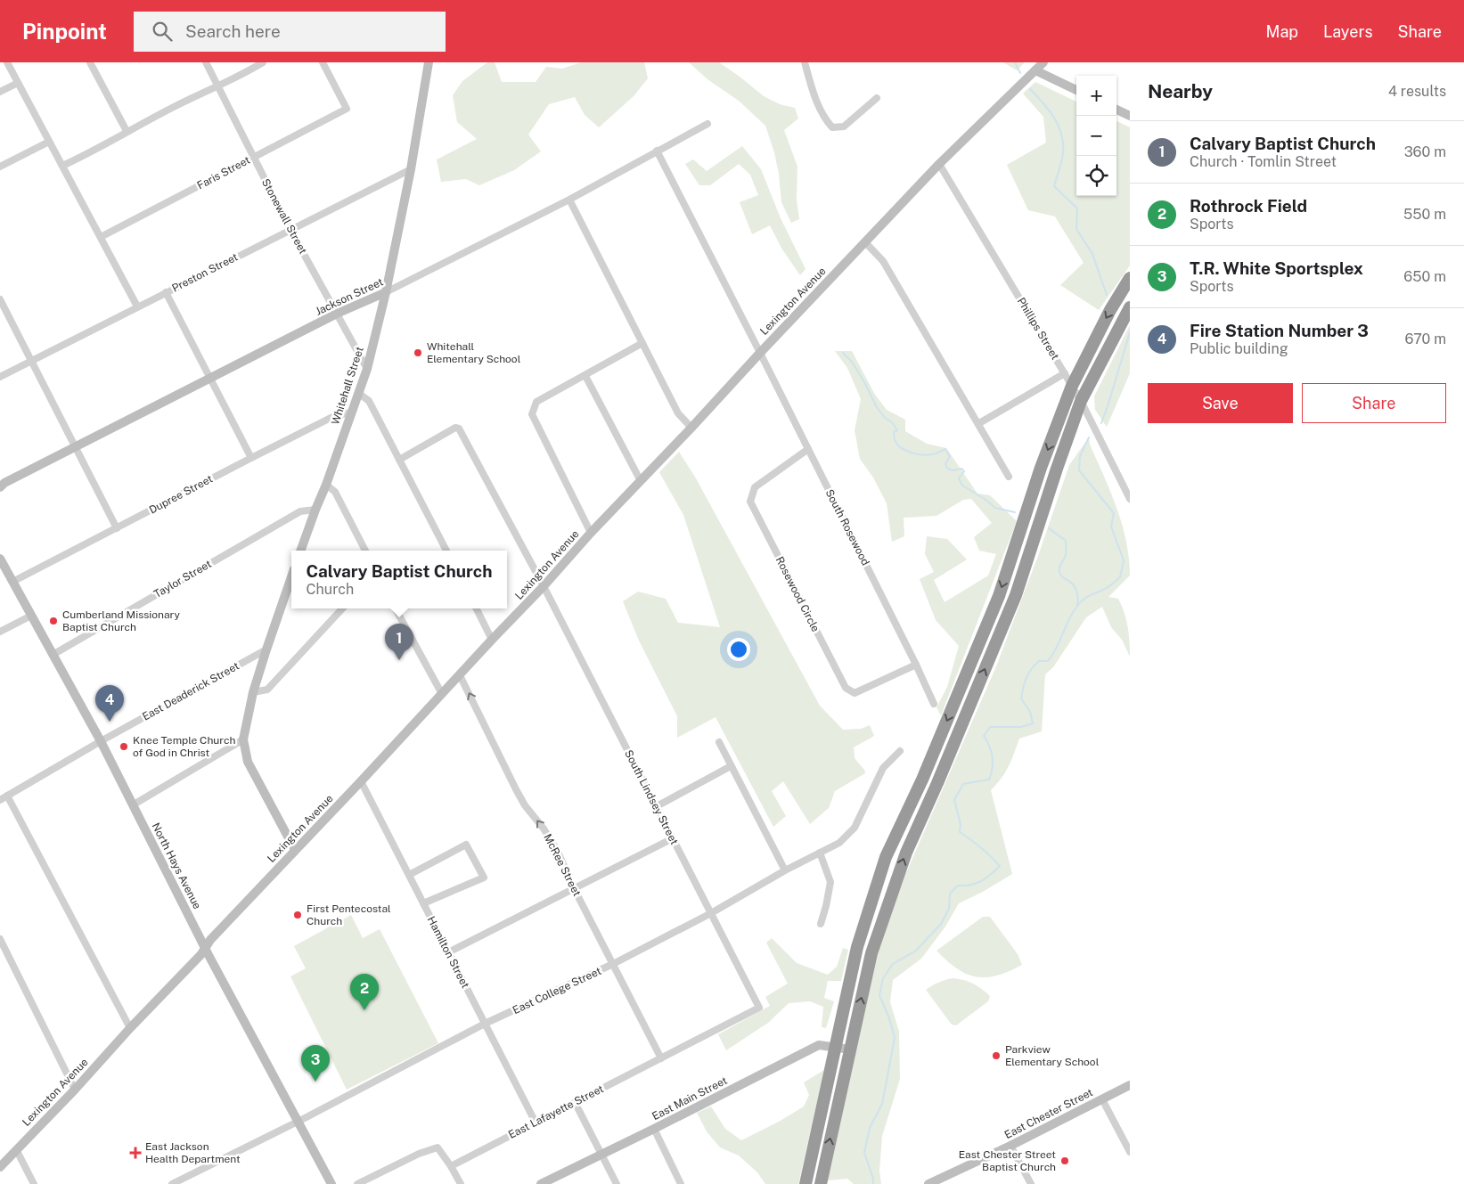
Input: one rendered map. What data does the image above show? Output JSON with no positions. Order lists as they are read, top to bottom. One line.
{"streets":{"street":["Faris Street","Stonewall Street","Preston Street","Jackson Street","Lexington Avenue","Phillips Street","Whitehall Street","Dupree Street","South Rosewood","Taylor Street","Rosewood Circle","East Deaderick Street","South Lindsey Street","McRee Street","North Hays Avenue","Hamilton Street","East College Street","East Main Street","East Lafayette Street","East Chester Street"]},"crossings":[["Faris Street","Stonewall Street"],["Stonewall Street","Preston Street"],["Stonewall Street","Jackson Street"],["Stonewall Street","Whitehall Street"],["Preston Street","Whitehall Street"],["Jackson Street","Whitehall Street"],["Jackson Street","South Rosewood"],["Lexington Avenue","Phillips Street"],["Lexington Avenue","South Rosewood"],["Lexington Avenue","South Lindsey Street"],["Lexington Avenue","McRee Street"],["Lexington Avenue","North Hays Avenue"],["Lexington Avenue","Hamilton Street"],["Whitehall Street","Dupree Street"],["Whitehall Street","Taylor Street"],["Dupree Street","North Hays Avenue"],["South Rosewood","Rosewood Circle"],["Taylor Street","North Hays Avenue"],["East Deaderick Street","North Hays Avenue"],["South Lindsey Street","East College Street"],["South Lindsey Street","East Lafayette Street"],["McRee Street","East College Street"],["McRee Street","East Lafayette Street"],["North Hays Avenue","East College Street"],["Hamilton Street","East College Street"],["Hamilton Street","East Lafayette Street"]],"one_way":["McRee Street"],"places":{"other":["Whitehall Elementary School","Cumberland Missionary Baptist Church","Knee Temple Church of God in Christ","First Pentecostal Church","Parkview Elementary School","East Chester Street Baptist Church"],"health":["East Jackson Health Department"]},"page":{"header":"Pinpoint","search":"Search here","nav":["Map","Layers","Share"],"heading":["Nearby","4 results"],"map_buttons":["+","−"],"list":[{"mark":"1","name":"Calvary Baptist Church","note":"Church · Tomlin Street","value":"360 m"},{"mark":"2","name":"Rothrock Field","note":"Sports","value":"550 m"},{"mark":"3","name":"T.R. White Sportsplex","note":"Sports","value":"650 m"},{"mark":"4","name":"Fire Station Number 3","note":"Public building","value":"670 m"}],"buttons":["Save","Share"],"popup":["Calvary Baptist Church","Church"],"pins":["1","4","2","3"]}}
